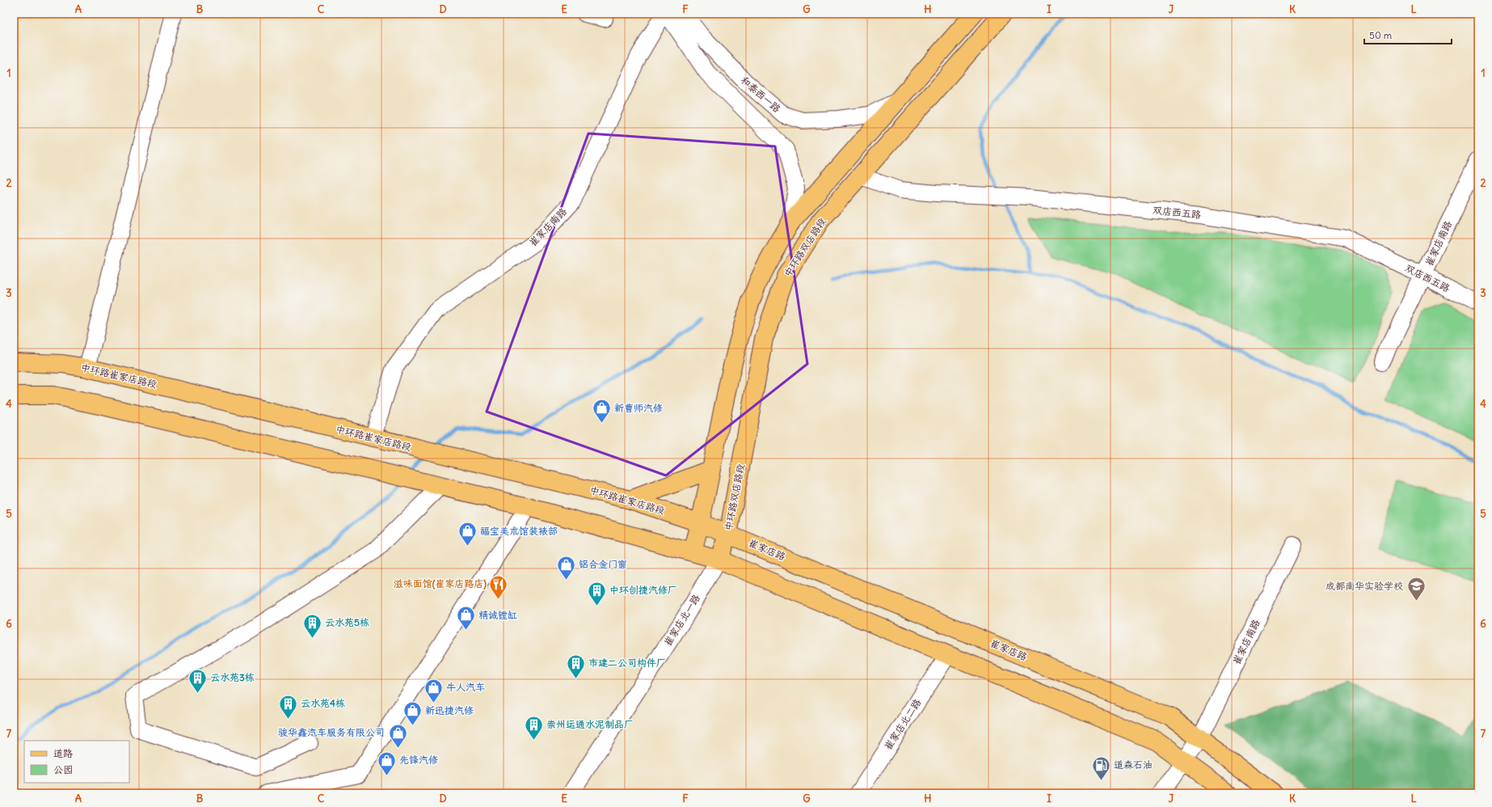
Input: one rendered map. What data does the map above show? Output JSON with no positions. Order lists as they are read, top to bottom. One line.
{"streets":{"main road":["中环路双店路段","中环路崔家店路段","崔家店路"],"street":["和泰西一路","双店西五路","崔家店南路","崔家店北一路","崔家店北二路"]},"crossings":[["双店西五路","崔家店南路"],["双店西五路","中环路双店路段"],["崔家店南路","中环路崔家店路段"],["崔家店南路","崔家店路"],["中环路双店路段","中环路崔家店路段"],["中环路双店路段","崔家店路"],["中环路双店路段","崔家店北一路"],["中环路崔家店路段","崔家店路"]],"places":{"shop":["新曹师汽修","福宝美术馆装裱部","铝合金门窗","精诚镗缸","牛人汽车","新迅捷汽修","骏华鑫汽车服务有限公司","先锋汽修"],"restaurant":["滋味面馆(崔家店路店)"],"school or university":["成都南华实验学校"],"building":["中环创捷汽修厂","云水苑5栋","市建二公司构件厂","云水苑3栋","云水苑4栋","崇州运通水泥制品厂"],"fuel station":["道森石油"]},"legend":["道路","公园"],"scale_bar":"50 m","grid":{"columns":["A","B","C","D","E","F","G","H","I","J","K","L"],"rows":["1","2","3","4","5","6","7"]}}
